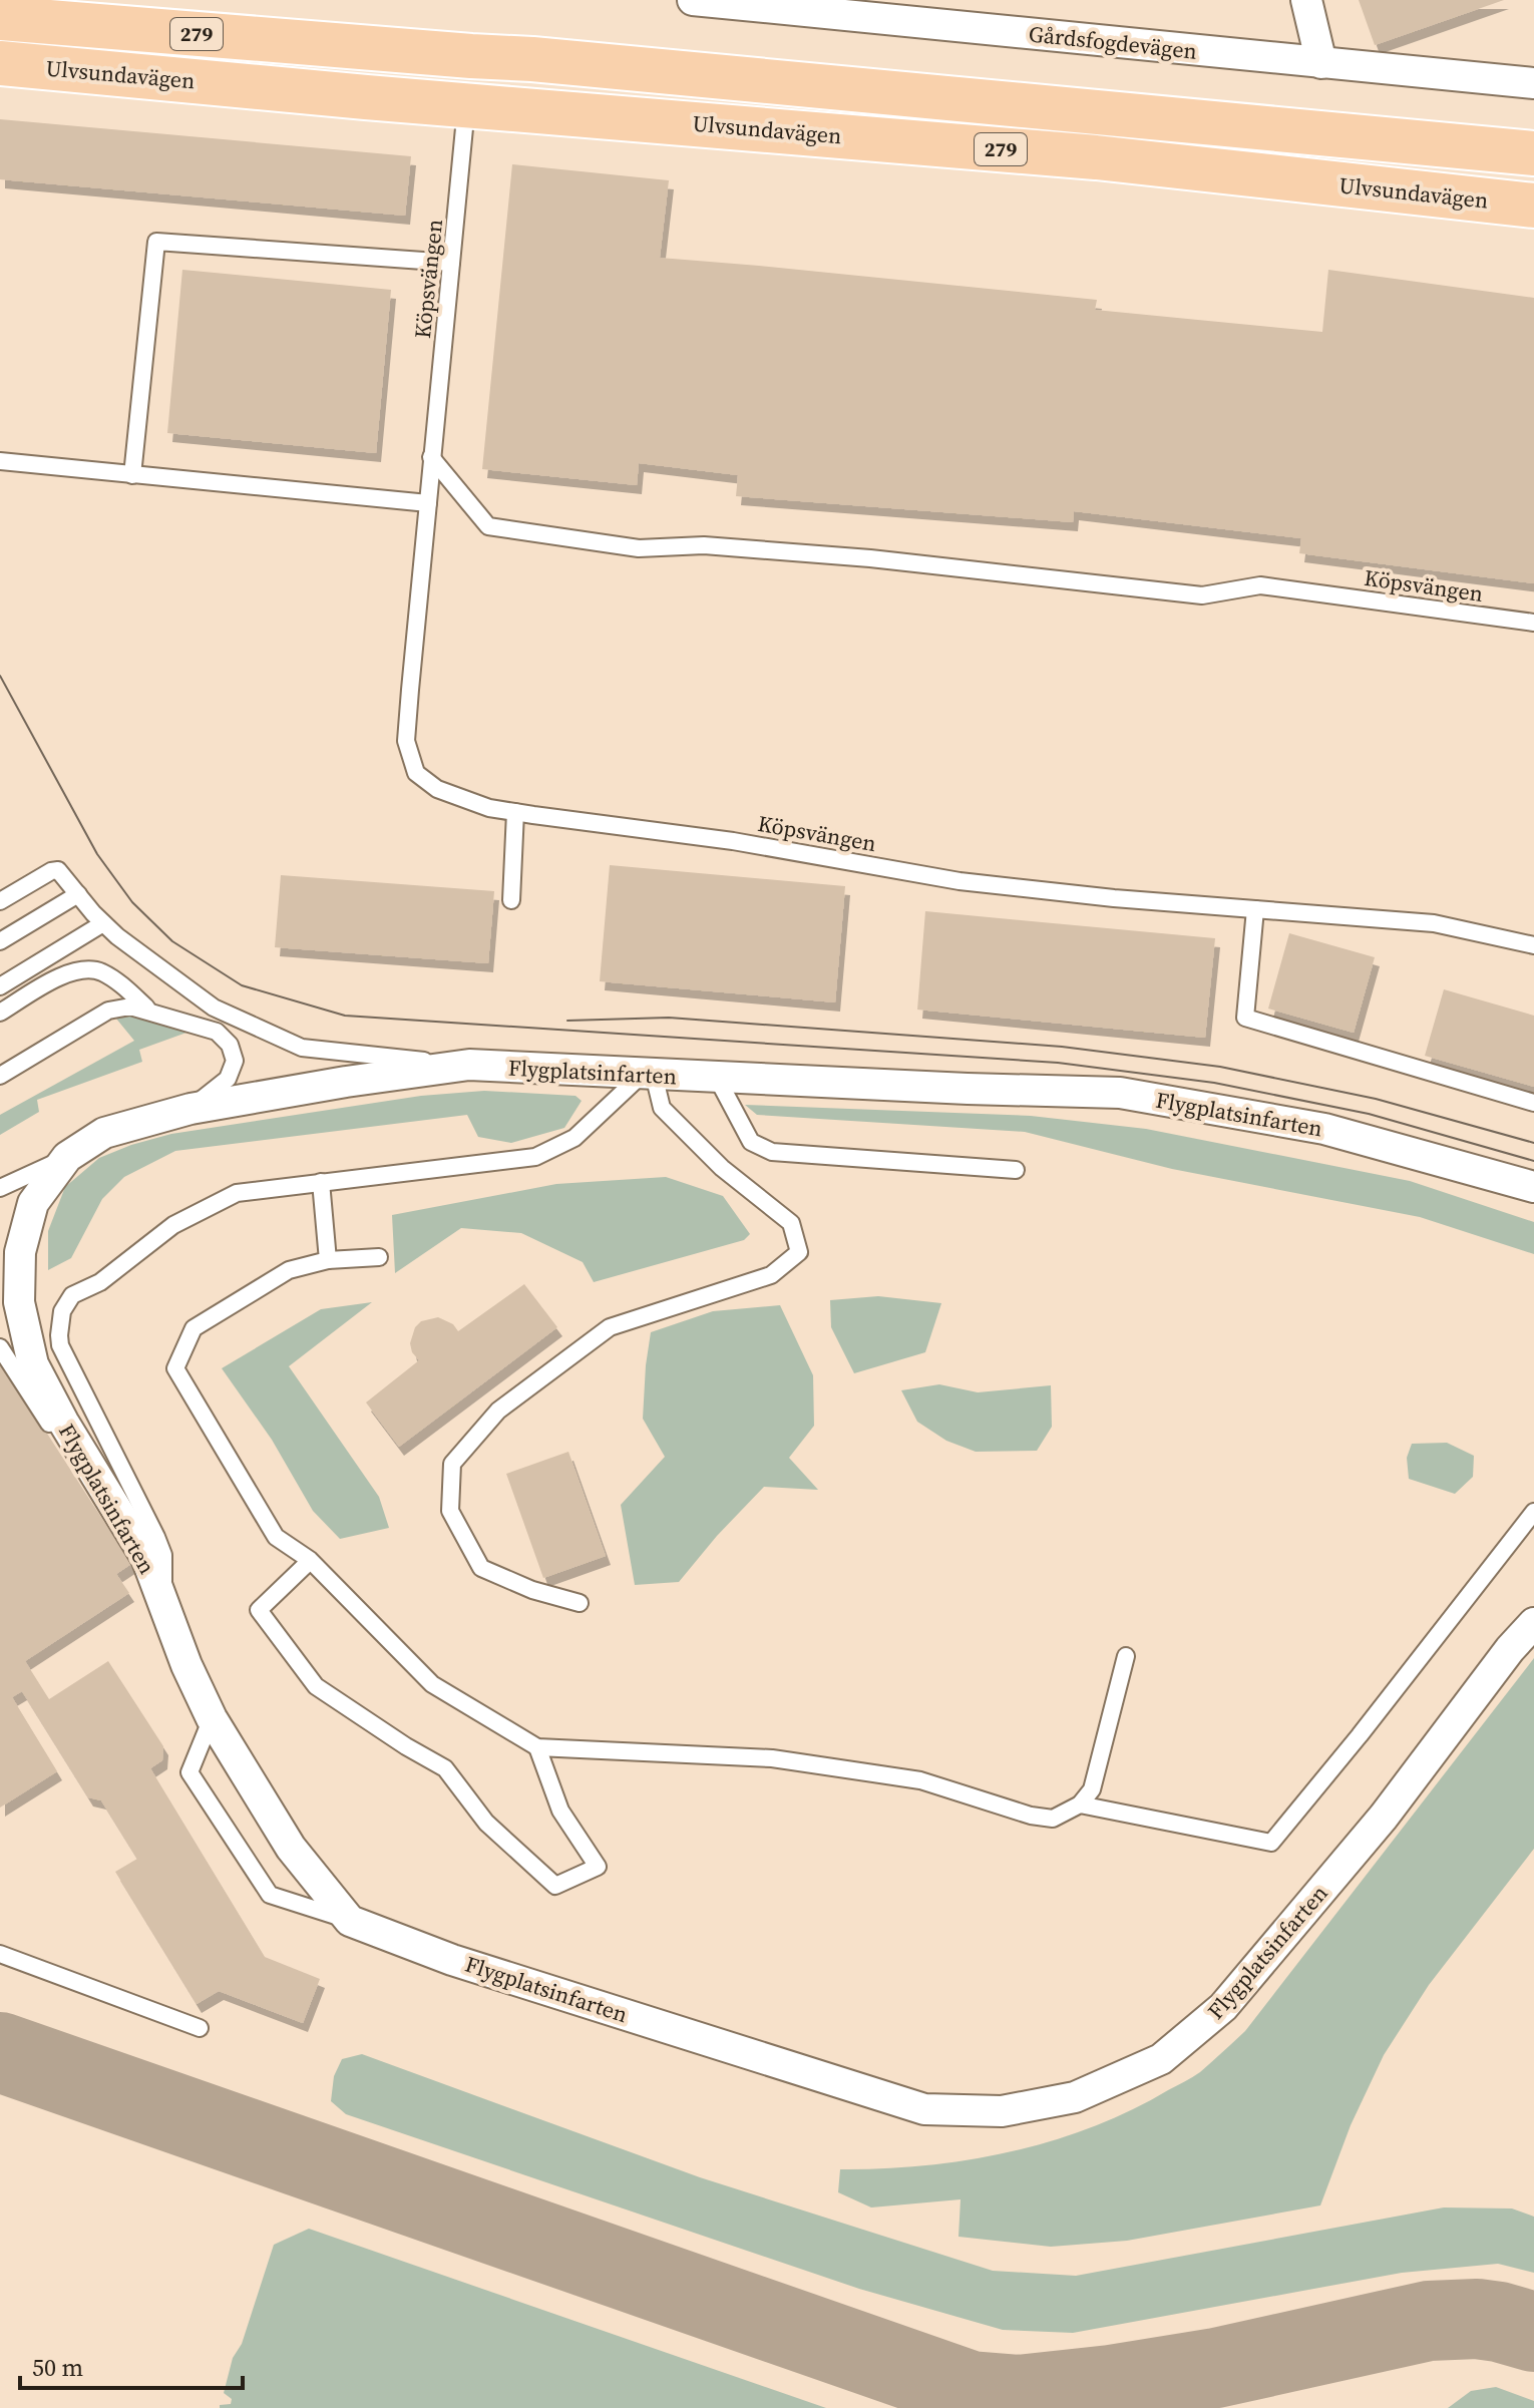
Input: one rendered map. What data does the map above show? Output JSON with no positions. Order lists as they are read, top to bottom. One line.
{"streets":{"main road":["279","Ulvsundavägen"],"street":["Gårdsfogdevägen","Flygplatsinfarten"],"lane":["Köpsvängen"]},"crossings":[["Ulvsundavägen","Köpsvängen"]],"scale_bar":"50 m"}
